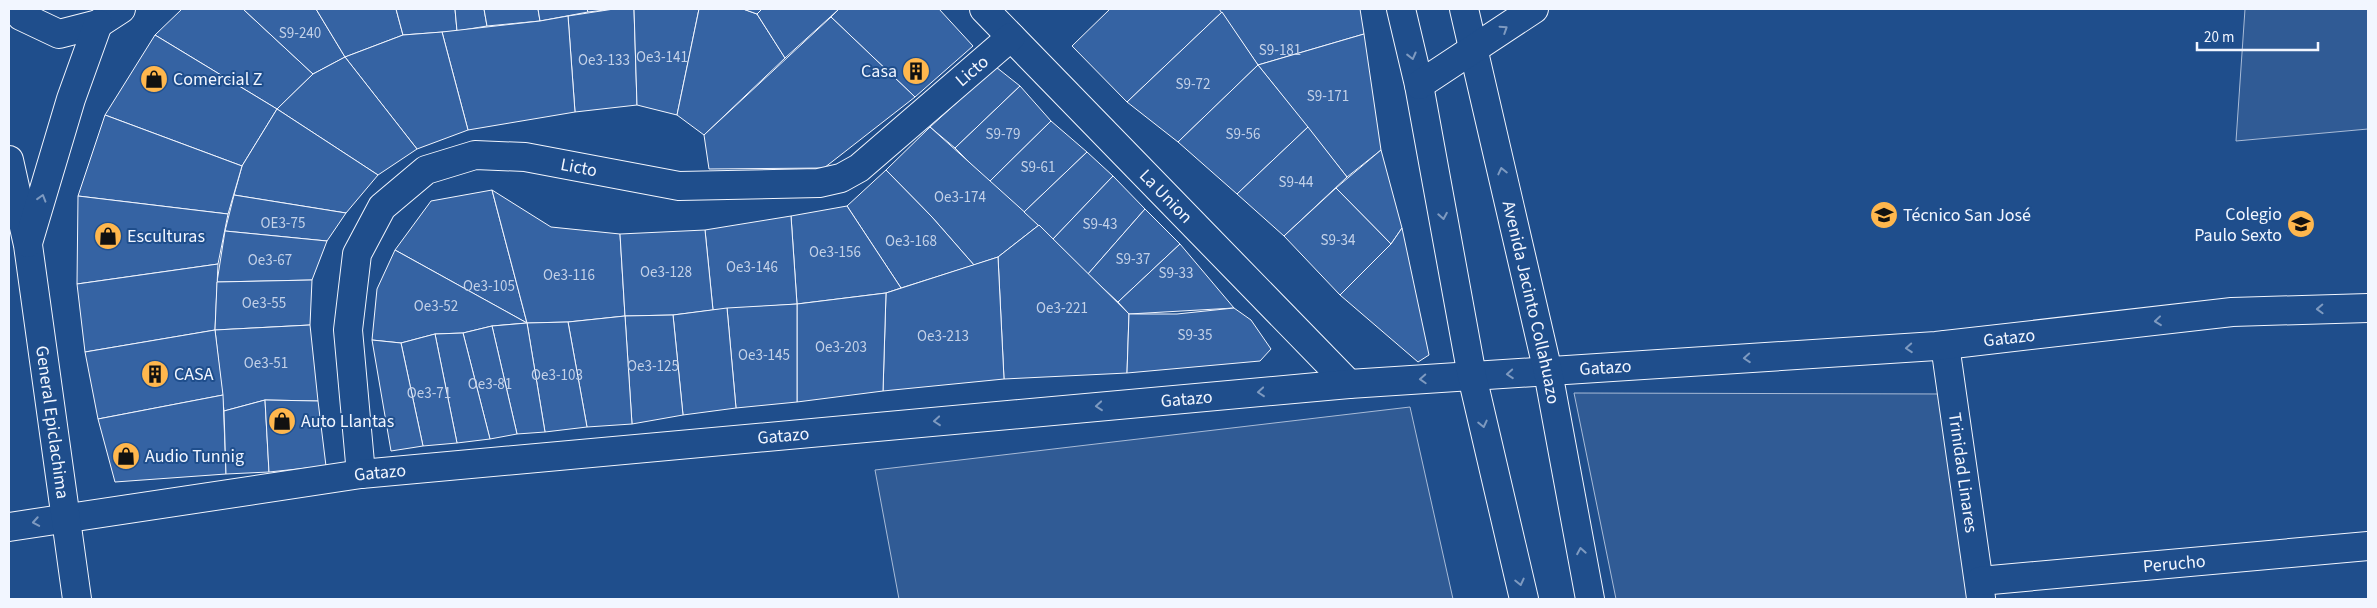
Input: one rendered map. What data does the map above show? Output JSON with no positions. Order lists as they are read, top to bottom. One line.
{"streets":{"street":["Licto","La Union","Avenida Jacinto Collahuazo","Gatazo","General Epiclachima","Trinidad Linares","Perucho"]},"crossings":[["Licto","La Union"],["Licto","Gatazo"],["La Union","Gatazo"],["Avenida Jacinto Collahuazo","Gatazo"],["Gatazo","General Epiclachima"],["Gatazo","Trinidad Linares"],["Trinidad Linares","Perucho"]],"one_way":["Gatazo"],"places":{"building":["Casa","CASA"],"shop":["Comercial Z","Esculturas","Auto Llantas","Audio Tunnig"],"school or university":["Técnico San José","Colegio Paulo Sexto"]},"house_numbers":["S9-240","S9-181","Oe3-141","Oe3-133","S9-72","S9-171","S9-79","S9-56","S9-61","S9-44","Oe3-174","OE3-75","S9-43","S9-34","Oe3-168","Oe3-156","S9-37","Oe3-67","Oe3-146","Oe3-128","S9-33","Oe3-116","Oe3-105","Oe3-55","Oe3-52","Oe3-221","S9-35","Oe3-213","Oe3-203","Oe3-145","Oe3-51","Oe3-125","Oe3-103","Oe3-81","Oe3-71"],"scale_bar":"20 m"}
